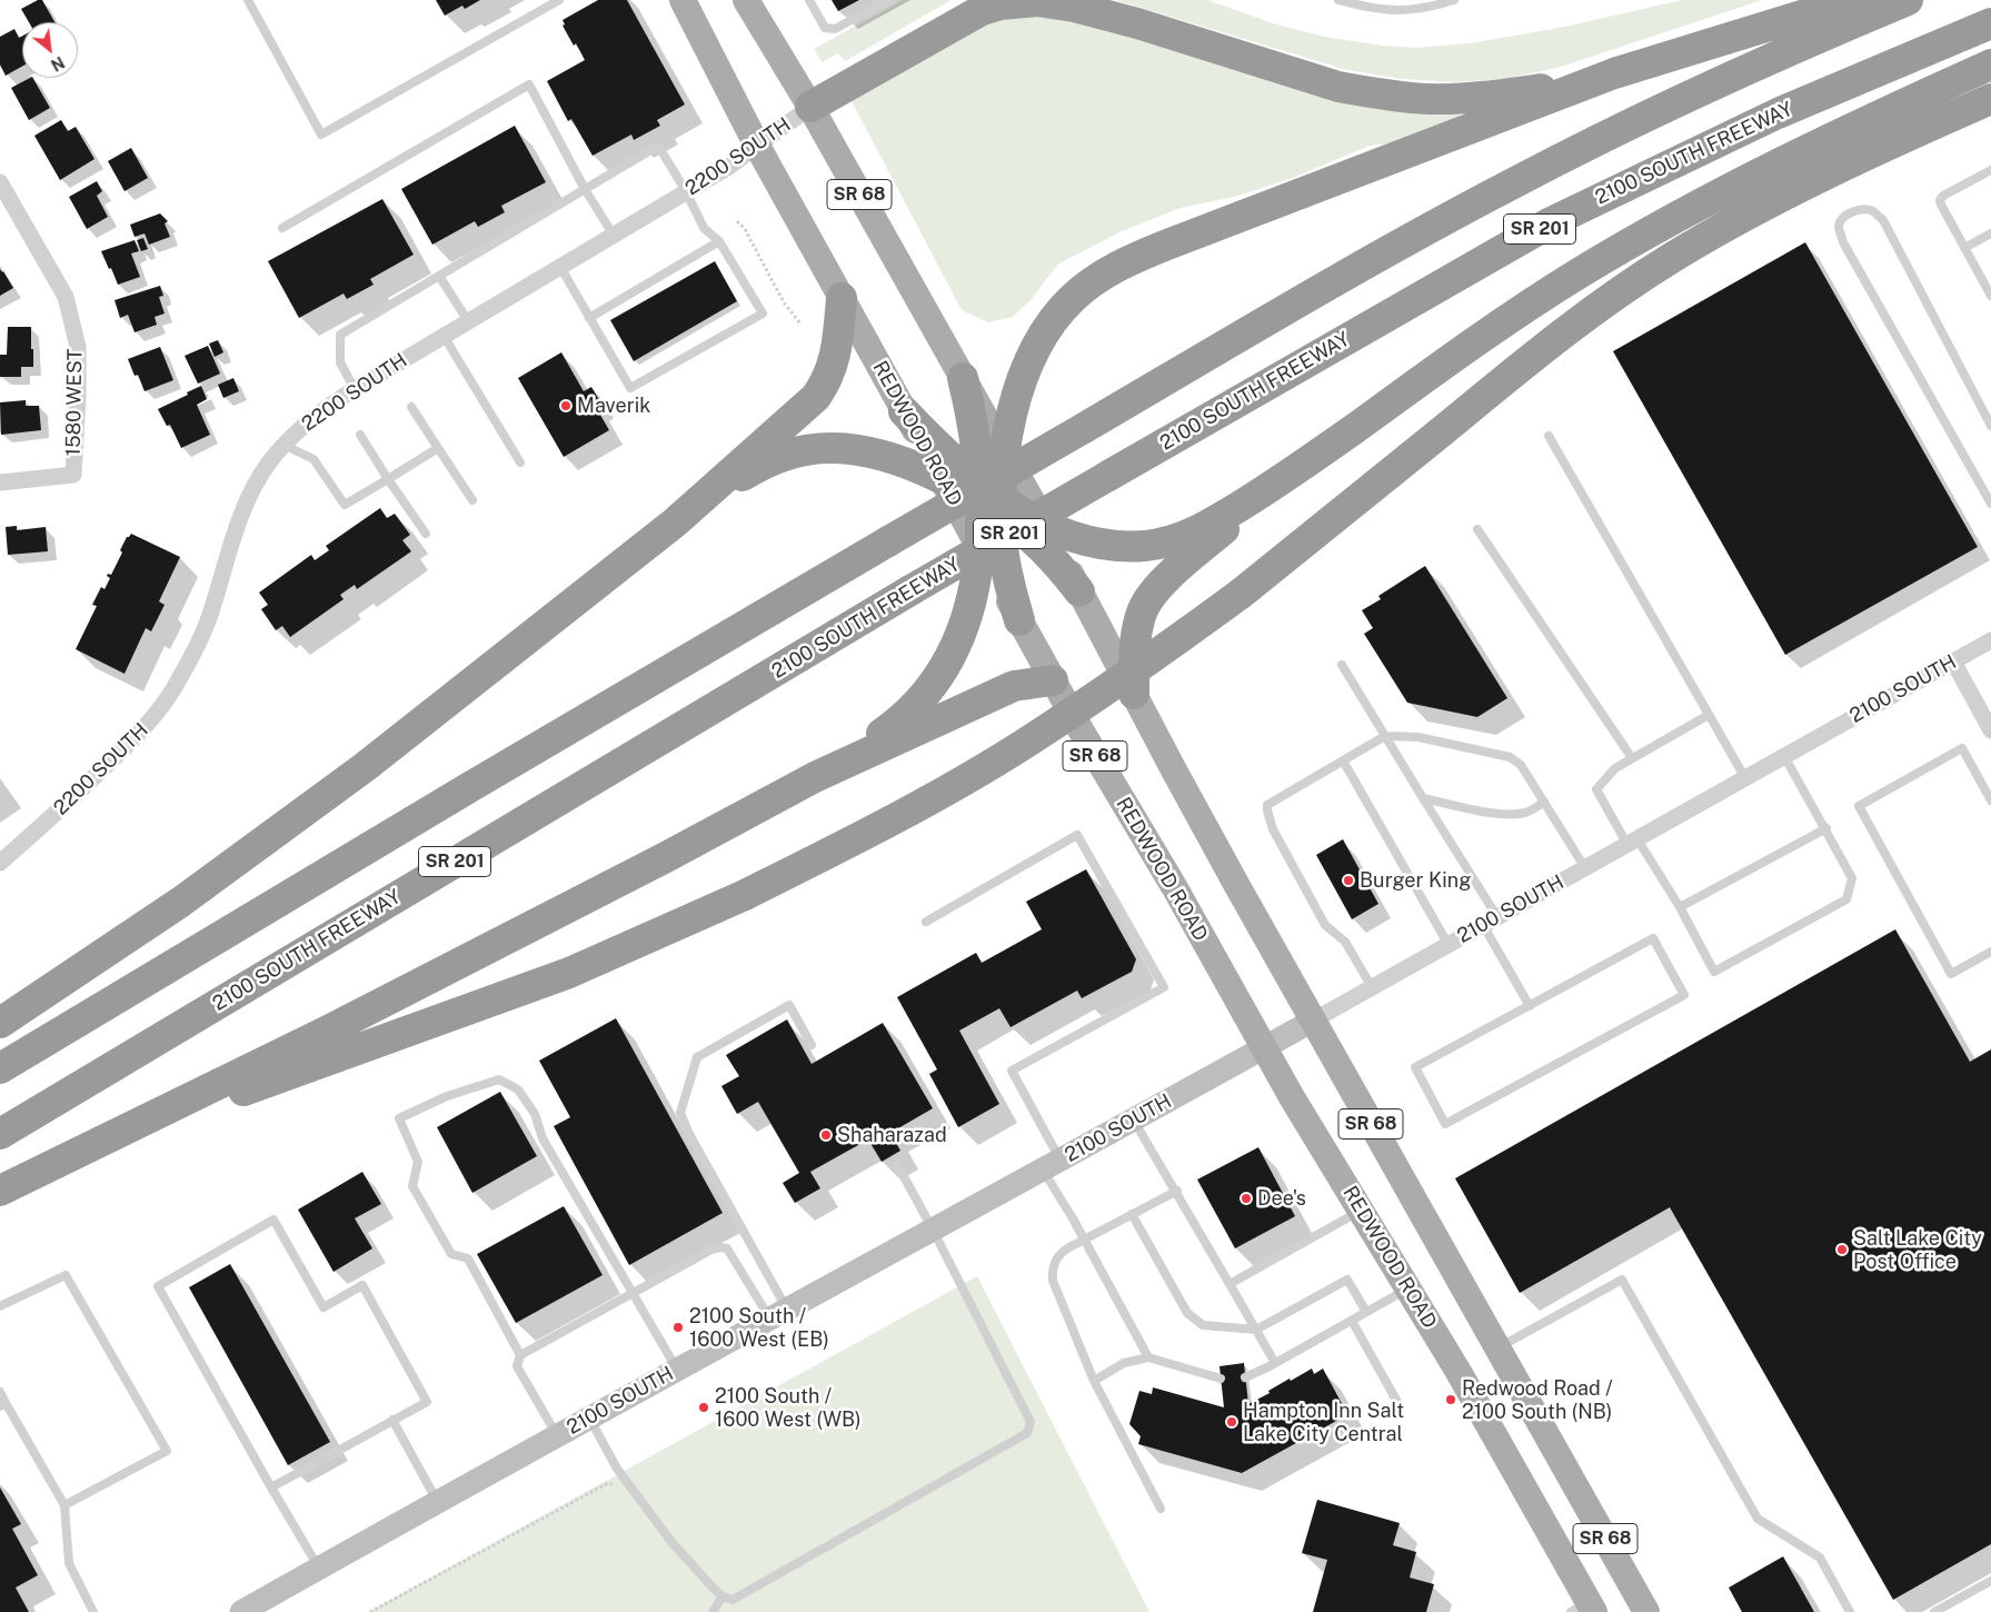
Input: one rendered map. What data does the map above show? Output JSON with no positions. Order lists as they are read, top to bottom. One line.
{"streets":{"highway":["2100 SOUTH FREEWAY","SR 201"],"main road":["SR 68","REDWOOD ROAD"],"street":["2200 SOUTH","1580 WEST","2100 SOUTH"]},"crossings":[["2200 SOUTH","SR 68"],["2200 SOUTH","REDWOOD ROAD"],["SR 68","2100 SOUTH"],["REDWOOD ROAD","2100 SOUTH"]],"places":["Maverik","Burger King","Shaharazad","Dee's","Salt Lake City Post Office","2100 South / 1600 West (EB)","Redwood Road / 2100 South (NB)","2100 South / 1600 West (WB)","Hampton Inn Salt Lake City Central"],"north":"bottom right"}
